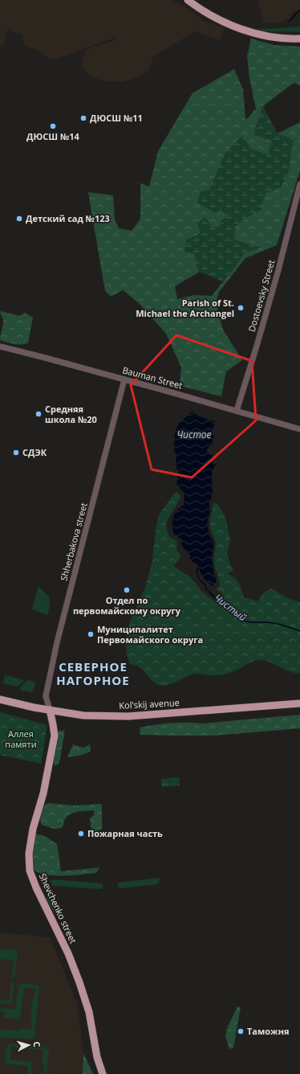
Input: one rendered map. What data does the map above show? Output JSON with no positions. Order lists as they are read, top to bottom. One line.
{"streets":{"main road":["Kol'skij avenue","Shevchenko street"],"street":["Dostoevsky Street","Bauman Street","Shherbakova street"]},"crossings":[["Dostoevsky Street","Bauman Street"],["Bauman Street","Shherbakova street"],["Shherbakova street","Kol'skij avenue"],["Shherbakova street","Shevchenko street"],["Kol'skij avenue","Shevchenko street"]],"districts":["СЕВЕРНОЕ НАГОРНОЕ"],"water":["Чистое","Чистый"],"parks":["Аллея памяти"],"places":["ДЮСШ №11","ДЮСШ №14","Детский сад №123","Parish of St. Michael the Archangel","Средняя школа №20","СДЭК","Отдел по первомайскому округу","Муниципалитет Первомайского округа","Пожарная часть","Таможня"],"north":"right"}
